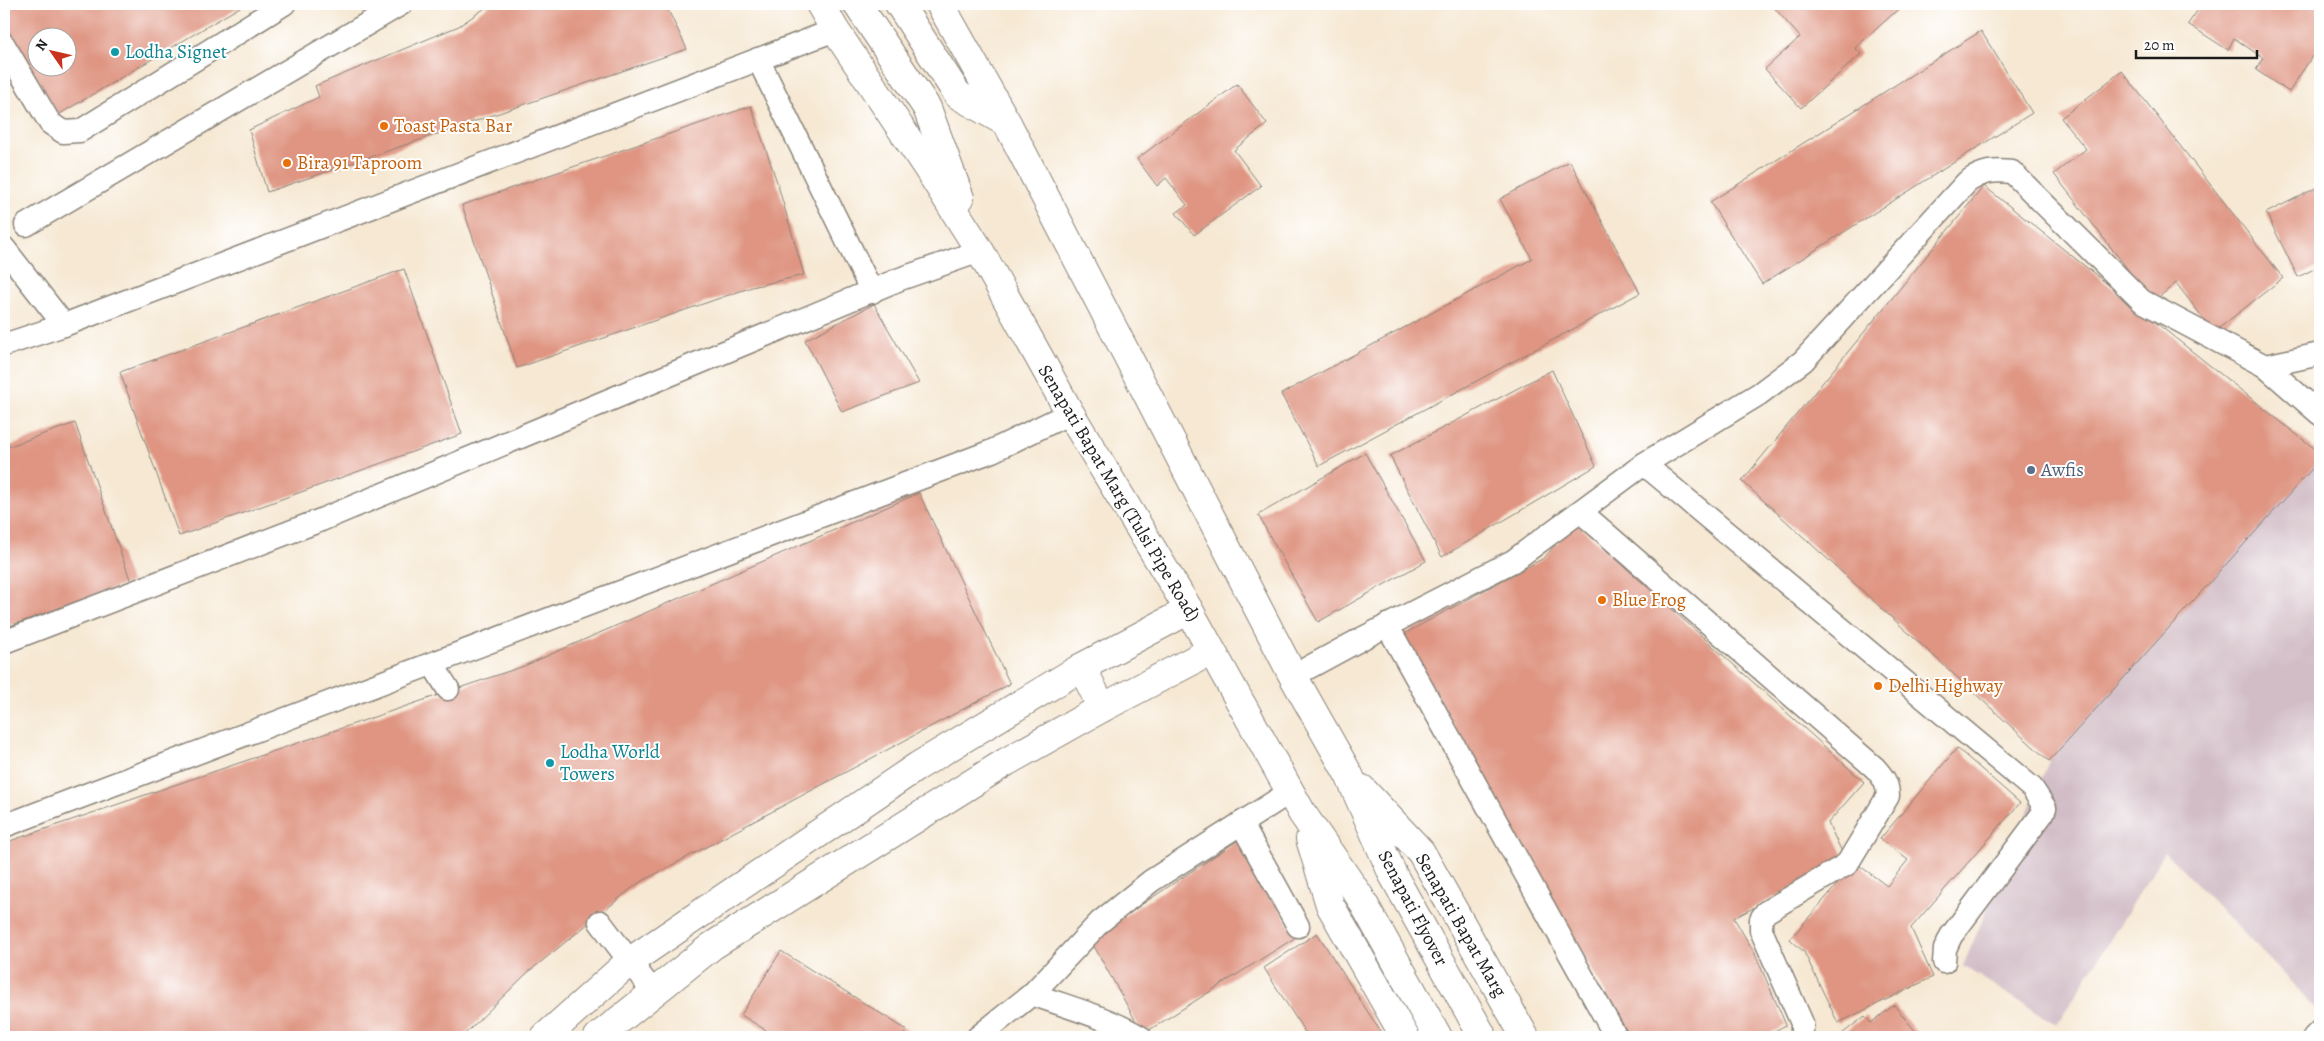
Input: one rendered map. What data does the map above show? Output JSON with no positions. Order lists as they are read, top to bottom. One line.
{"streets":{"main road":["Senapati Bapat Marg (Tulsi Pipe Road)","Senapati Flyover","Senapati Bapat Marg"]},"crossings":[["Senapati Flyover","Senapati Bapat Marg"]],"places":["Lodha Signet","Toast Pasta Bar","Bira 91 Taproom","Awfis","Blue Frog","Delhi Highway","Lodha World Towers"],"scale_bar":"20 m","north":"top left"}
